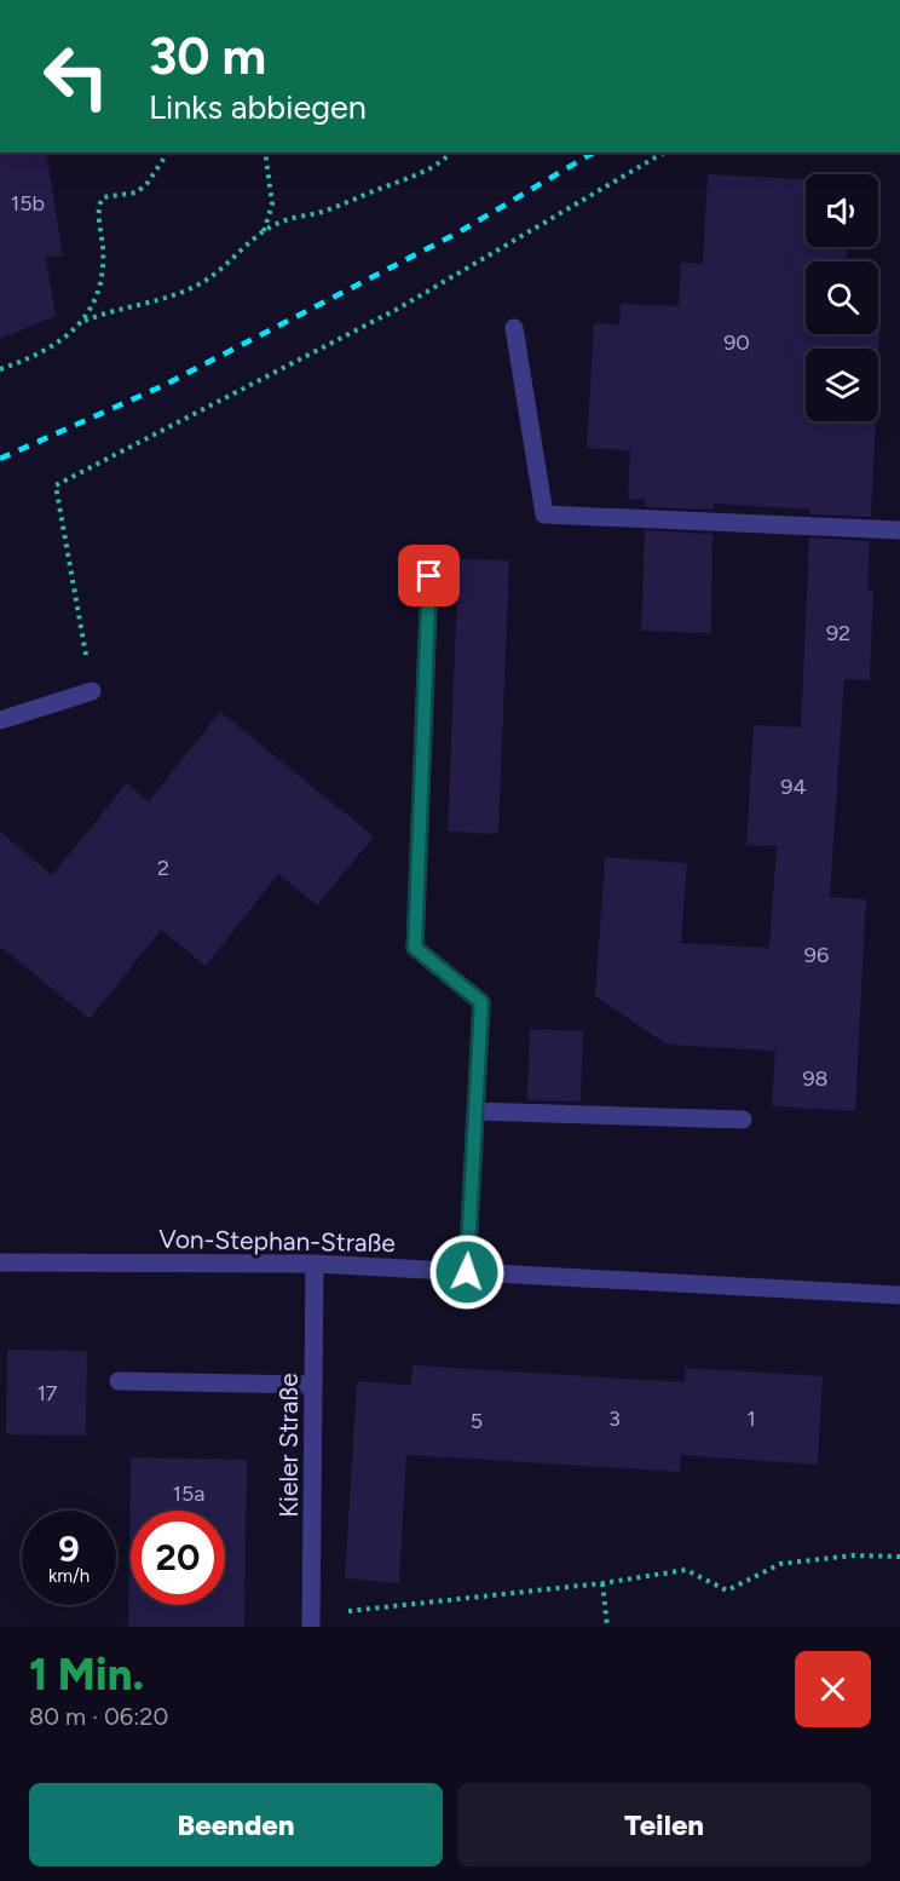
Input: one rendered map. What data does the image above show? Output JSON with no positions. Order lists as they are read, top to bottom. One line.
{"streets":{"street":["Von-Stephan-Straße","Kieler Straße"]},"crossings":[["Von-Stephan-Straße","Kieler Straße"]],"house_numbers":["15b","90","92","94","2","96","98","17","3","1","5","15a"],"page":{"turn":["30 m","Links abbiegen"],"speed":"9 km/h","limit":"20","heading":["1 Min.","80 m · 06:20"],"buttons":["Beenden","Teilen"]}}
